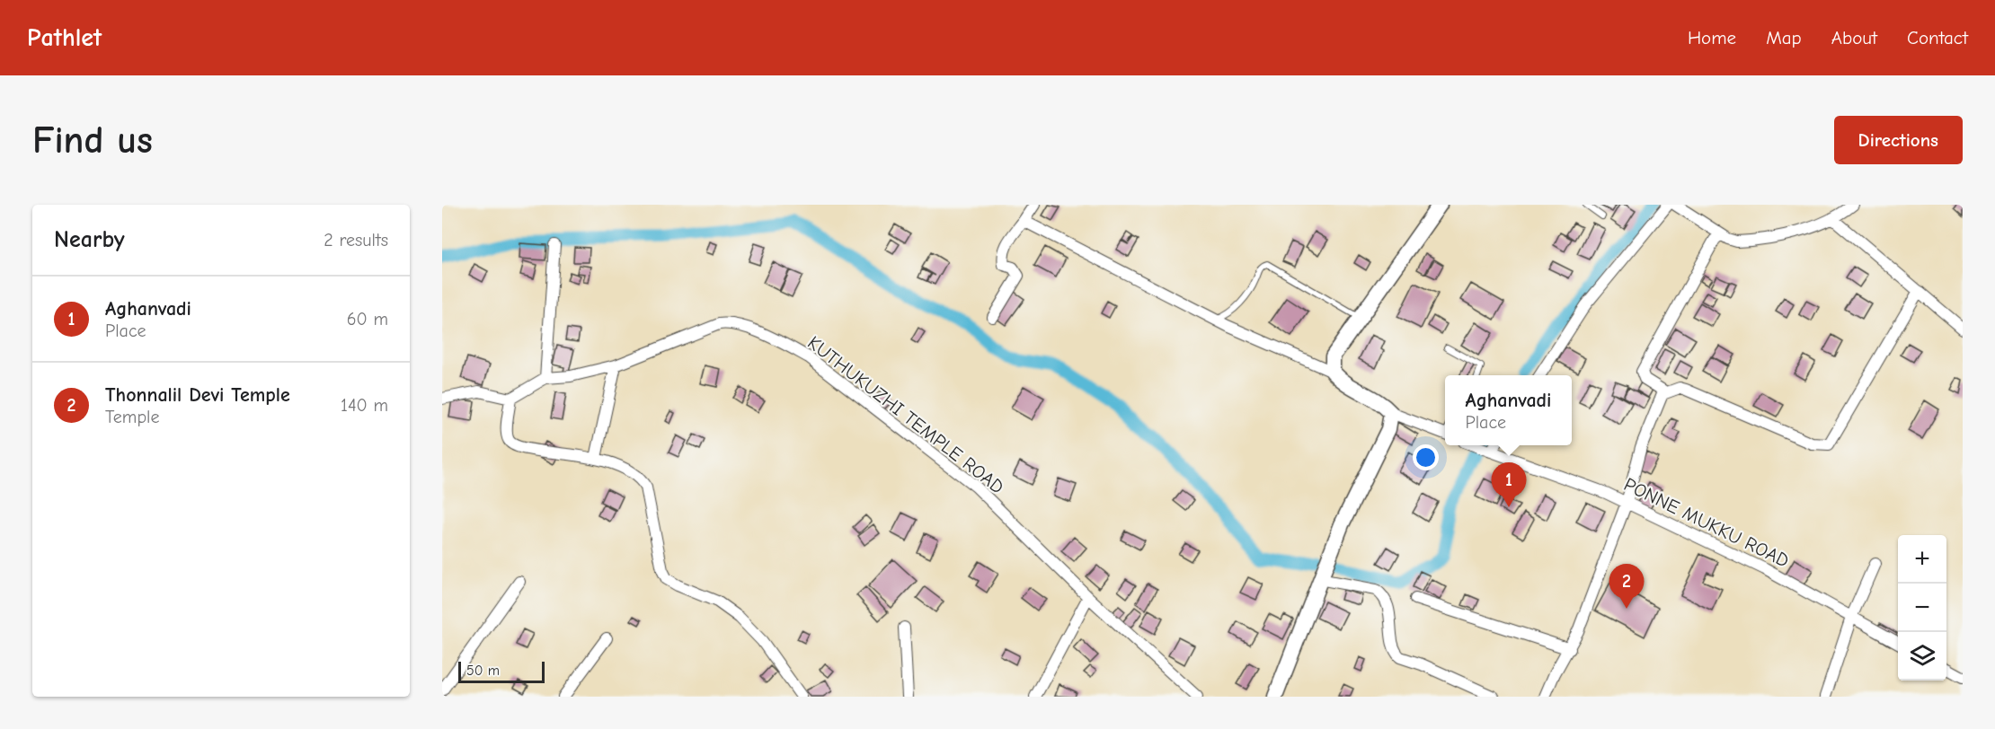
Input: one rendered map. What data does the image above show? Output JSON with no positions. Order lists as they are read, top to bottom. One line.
{"streets":{"street":["KUTHUKUZHI TEMPLE ROAD","PONNE MUKKU ROAD"]},"scale_bar":"50 m","page":{"header":"Pathlet","nav":["Home","Map","About","Contact"],"buttons":"Directions","title":"Find us","heading":["Nearby","2 results"],"list":[{"mark":"1","name":"Aghanvadi","note":"Place","value":"60 m"},{"mark":"2","name":"Thonnalil Devi Temple","note":"Temple","value":"140 m"}],"popup":["Aghanvadi","Place"],"pins":["1","2"],"map_buttons":["+","−"],"scale":"50 m"}}
